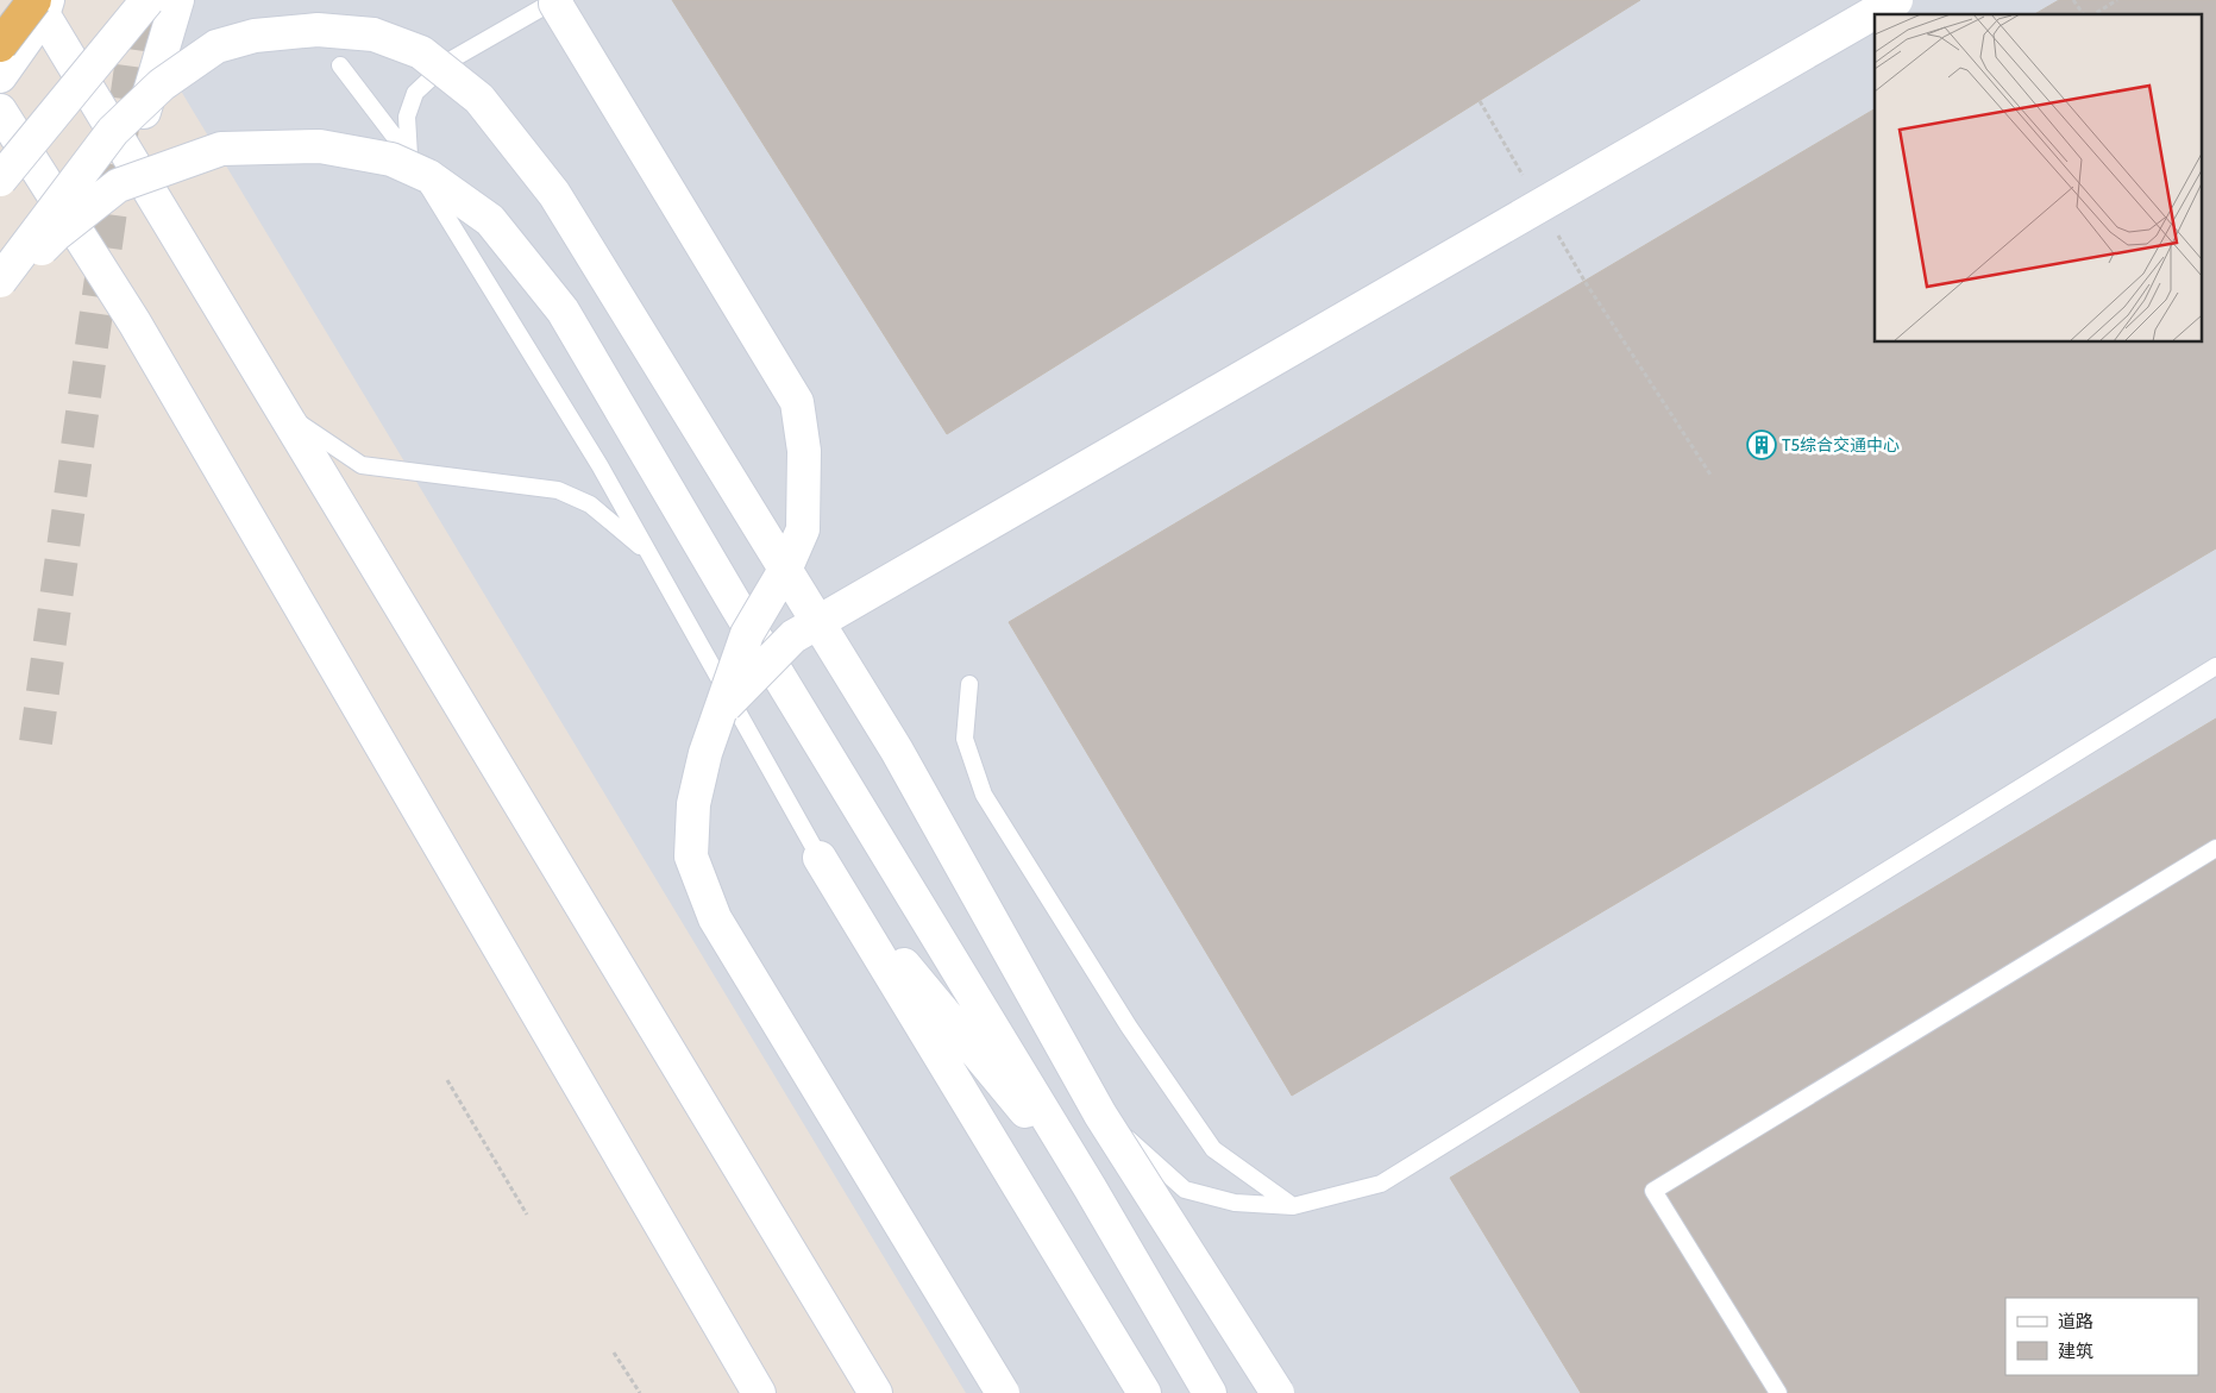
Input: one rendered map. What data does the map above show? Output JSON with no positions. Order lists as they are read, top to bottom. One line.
{"places":{"building":["T5综合交通中心"]},"legend":["道路","建筑"]}
